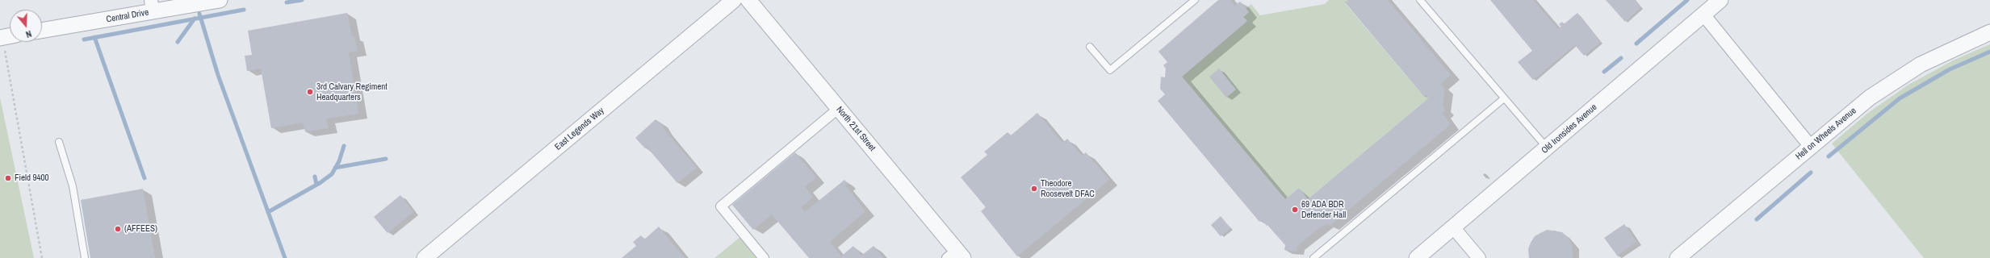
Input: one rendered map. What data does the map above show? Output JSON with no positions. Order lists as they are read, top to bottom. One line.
{"streets":{"street":["Central Drive","East Legends Way","North 21st Street","Old Ironsides Avenue","Hell on Wheels Avenue"]},"places":["3rd Calvary Regiment Headquarters","Field 9400","Theodore Roosevelt DFAC","69 ADA BDR Defender Hall","(AFFEES)"],"north":"bottom"}
